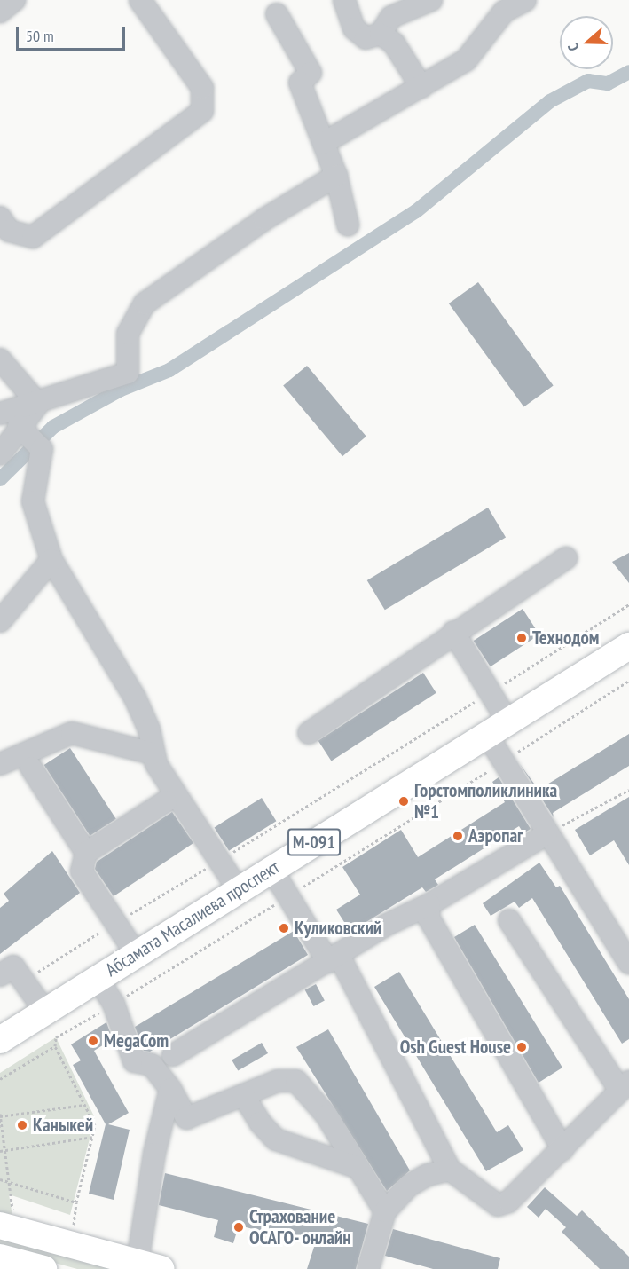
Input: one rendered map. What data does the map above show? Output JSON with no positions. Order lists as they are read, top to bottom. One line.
{"streets":{"main road":["М-091","Абсамата Масалиева проспект"]},"places":["Технодом","Горстомполиклиника №1","Аэропаг","Куликовский","MegaCom","Osh Guest House","Каныкей","Страхование ОСАГО- онлайн"],"scale_bar":"50 m","north":"left"}
